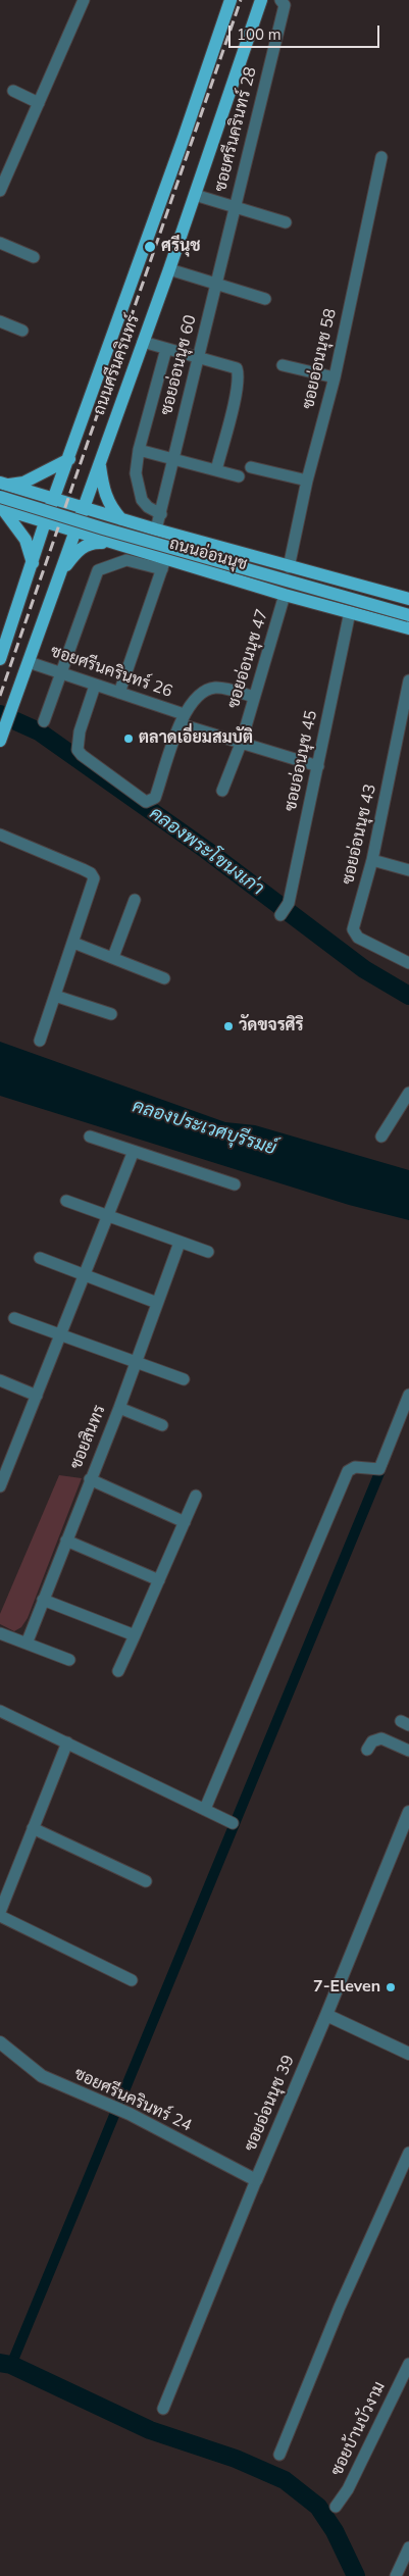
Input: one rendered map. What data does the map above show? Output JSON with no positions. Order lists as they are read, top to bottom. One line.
{"streets":{"main road":["ถนนศรีนครินทร์","ถนนอ่อนนุช"],"street":["ซอยศรีนครินทร์ 28","ซอยอ่อนนุช 58","ซอยอ่อนนุช 60","ซอยอ่อนนุช 47","ซอยศรีนครินทร์ 26","ซอยอ่อนนุช 45","ซอยอ่อนนุช 43","ซอยสินทร","ซอยศรีนครินทร์ 24","ซอยอ่อนนุช 39","ซอยบ้านบัวงาม"]},"crossings":[["ซอยศรีนครินทร์ 28","ซอยอ่อนนุช 60"],["ซอยอ่อนนุช 58","ถนนอ่อนนุช"],["ถนนศรีนครินทร์","ถนนอ่อนนุช"],["ถนนศรีนครินทร์","ซอยศรีนครินทร์ 26"],["ซอยอ่อนนุช 60","ถนนอ่อนนุช"],["ถนนอ่อนนุช","ซอยอ่อนนุช 47"],["ถนนอ่อนนุช","ซอยอ่อนนุช 45"],["ซอยอ่อนนุช 47","ซอยศรีนครินทร์ 26"],["ซอยศรีนครินทร์ 26","ซอยอ่อนนุช 45"],["ซอยศรีนครินทร์ 24","ซอยอ่อนนุช 39"]],"water":["คลองพระโขนงเก่า","คลองประเวศบุรีรมย์"],"places":["ศรีนุช","ตลาดเอี่ยมสมบัติ","วัดขจรศิริ","7-Eleven"],"scale_bar":"100 m"}
